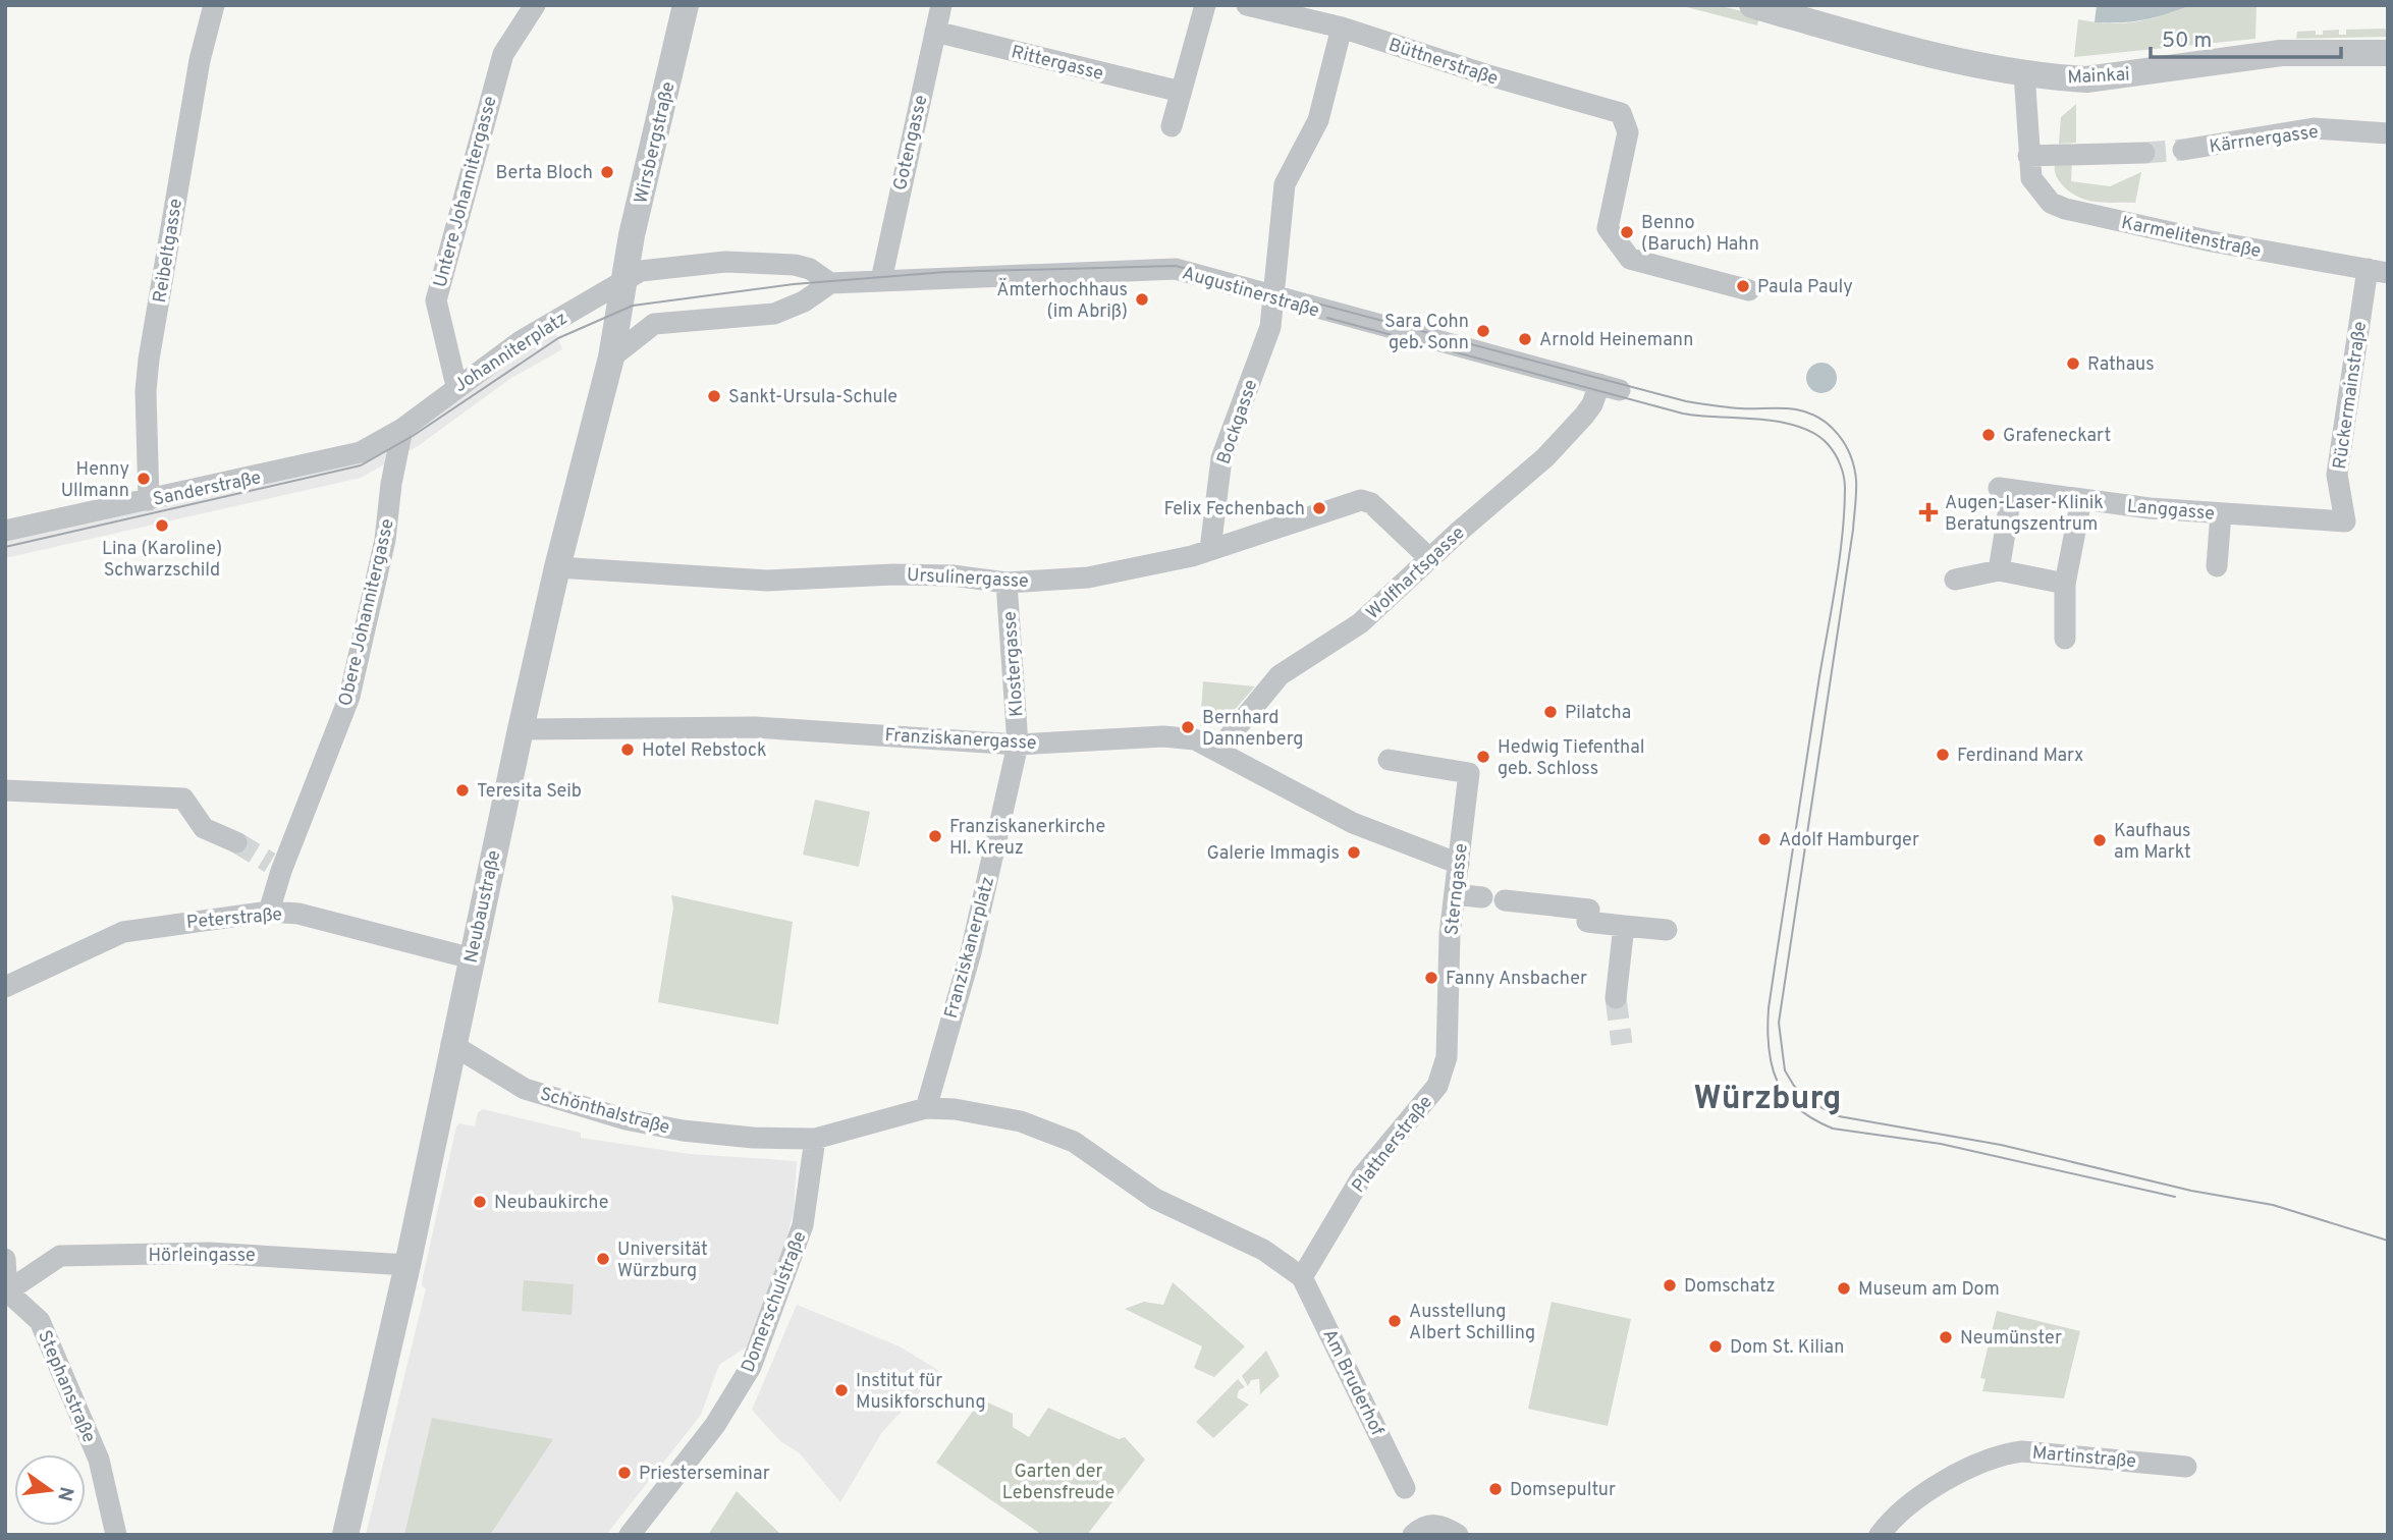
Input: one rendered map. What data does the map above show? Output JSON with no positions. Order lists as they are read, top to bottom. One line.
{"streets":{"street":["Büttnerstraße","Rittergasse","Mainkai","Kärrnergasse","Wirsbergstraße","Gotengasse","Untere Johannitergasse","Karmelitenstraße","Reibeltgasse","Augustinerstraße","Johanniterplatz","Rückermainstraße","Bockgasse","Sanderstraße","Langgasse","Wolfhartsgasse","Ursulinergasse","Obere Johannitergasse","Klostergasse","Franziskanergasse","Sterngasse","Neubaustraße","Peterstraße","Franziskanerplatz","Schönthalstraße","Plattnerstraße","Hörleingasse","Domerschulstraße","Am Bruderhof","Stephanstraße","Martinstraße"]},"crossings":[["Büttnerstraße","Bockgasse"],["Rittergasse","Gotengasse"],["Mainkai","Karmelitenstraße"],["Wirsbergstraße","Johanniterplatz"],["Wirsbergstraße","Neubaustraße"],["Gotengasse","Augustinerstraße"],["Untere Johannitergasse","Johanniterplatz"],["Karmelitenstraße","Rückermainstraße"],["Reibeltgasse","Sanderstraße"],["Augustinerstraße","Bockgasse"],["Augustinerstraße","Wolfhartsgasse"],["Augustinerstraße","Neubaustraße"],["Johanniterplatz","Sanderstraße"],["Johanniterplatz","Obere Johannitergasse"],["Johanniterplatz","Neubaustraße"],["Rückermainstraße","Langgasse"],["Bockgasse","Ursulinergasse"],["Sanderstraße","Obere Johannitergasse"],["Wolfhartsgasse","Ursulinergasse"],["Wolfhartsgasse","Franziskanergasse"],["Ursulinergasse","Klostergasse"],["Ursulinergasse","Neubaustraße"],["Obere Johannitergasse","Peterstraße"],["Klostergasse","Franziskanergasse"],["Klostergasse","Franziskanerplatz"],["Franziskanergasse","Sterngasse"],["Franziskanergasse","Neubaustraße"],["Franziskanergasse","Franziskanerplatz"],["Sterngasse","Plattnerstraße"],["Neubaustraße","Peterstraße"],["Neubaustraße","Schönthalstraße"],["Neubaustraße","Hörleingasse"],["Schönthalstraße","Domerschulstraße"],["Plattnerstraße","Am Bruderhof"],["Hörleingasse","Stephanstraße"]],"districts":["Würzburg"],"parks":["Garten der Lebensfreude"],"places":{"other":["Berta Bloch","Benno (Baruch) Hahn","Paula Pauly","Ämterhochhaus (im Abriß)","Sara Cohn geb. Sonn","Arnold Heinemann","Rathaus","Sankt-Ursula-Schule","Grafeneckart","Henny Ullmann","Felix Fechenbach","Lina (Karoline) Schwarzschild","Pilatcha","Bernhard Dannenberg","Hotel Rebstock","Ferdinand Marx","Hedwig Tiefenthal geb. Schloss","Teresita Seib","Franziskanerkirche Hl. Kreuz","Adolf Hamburger","Kaufhaus am Markt","Galerie Immagis","Fanny Ansbacher","Neubaukirche","Universität Würzburg","Domschatz","Museum am Dom","Ausstellung Albert Schilling","Neumünster","Dom St. Kilian","Institut für Musikforschung","Priesterseminar","Domsepultur"],"health":["Augen-Laser-Klinik Beratungszentrum"]},"scale_bar":"50 m","north":"right"}
